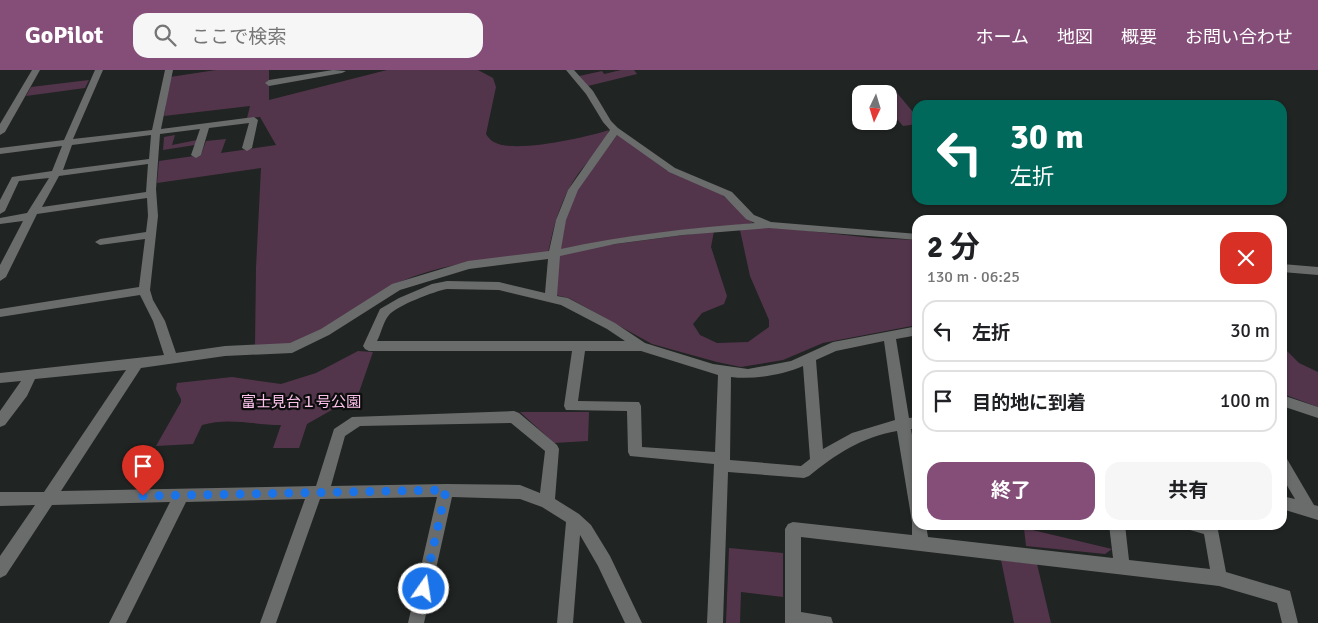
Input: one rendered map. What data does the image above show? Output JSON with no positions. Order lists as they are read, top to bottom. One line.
{"parks":["富士見台１号公園"],"north":"bottom","page":{"header":"GoPilot","search":"ここで検索","nav":["ホーム","地図","概要","お問い合わせ"],"turn":["30 m","左折"],"heading":["2 分","130 m · 06:25"],"list":[{"name":"左折","value":"30 m"},{"name":"目的地に到着","value":"100 m"}],"buttons":["終了","共有"]}}
